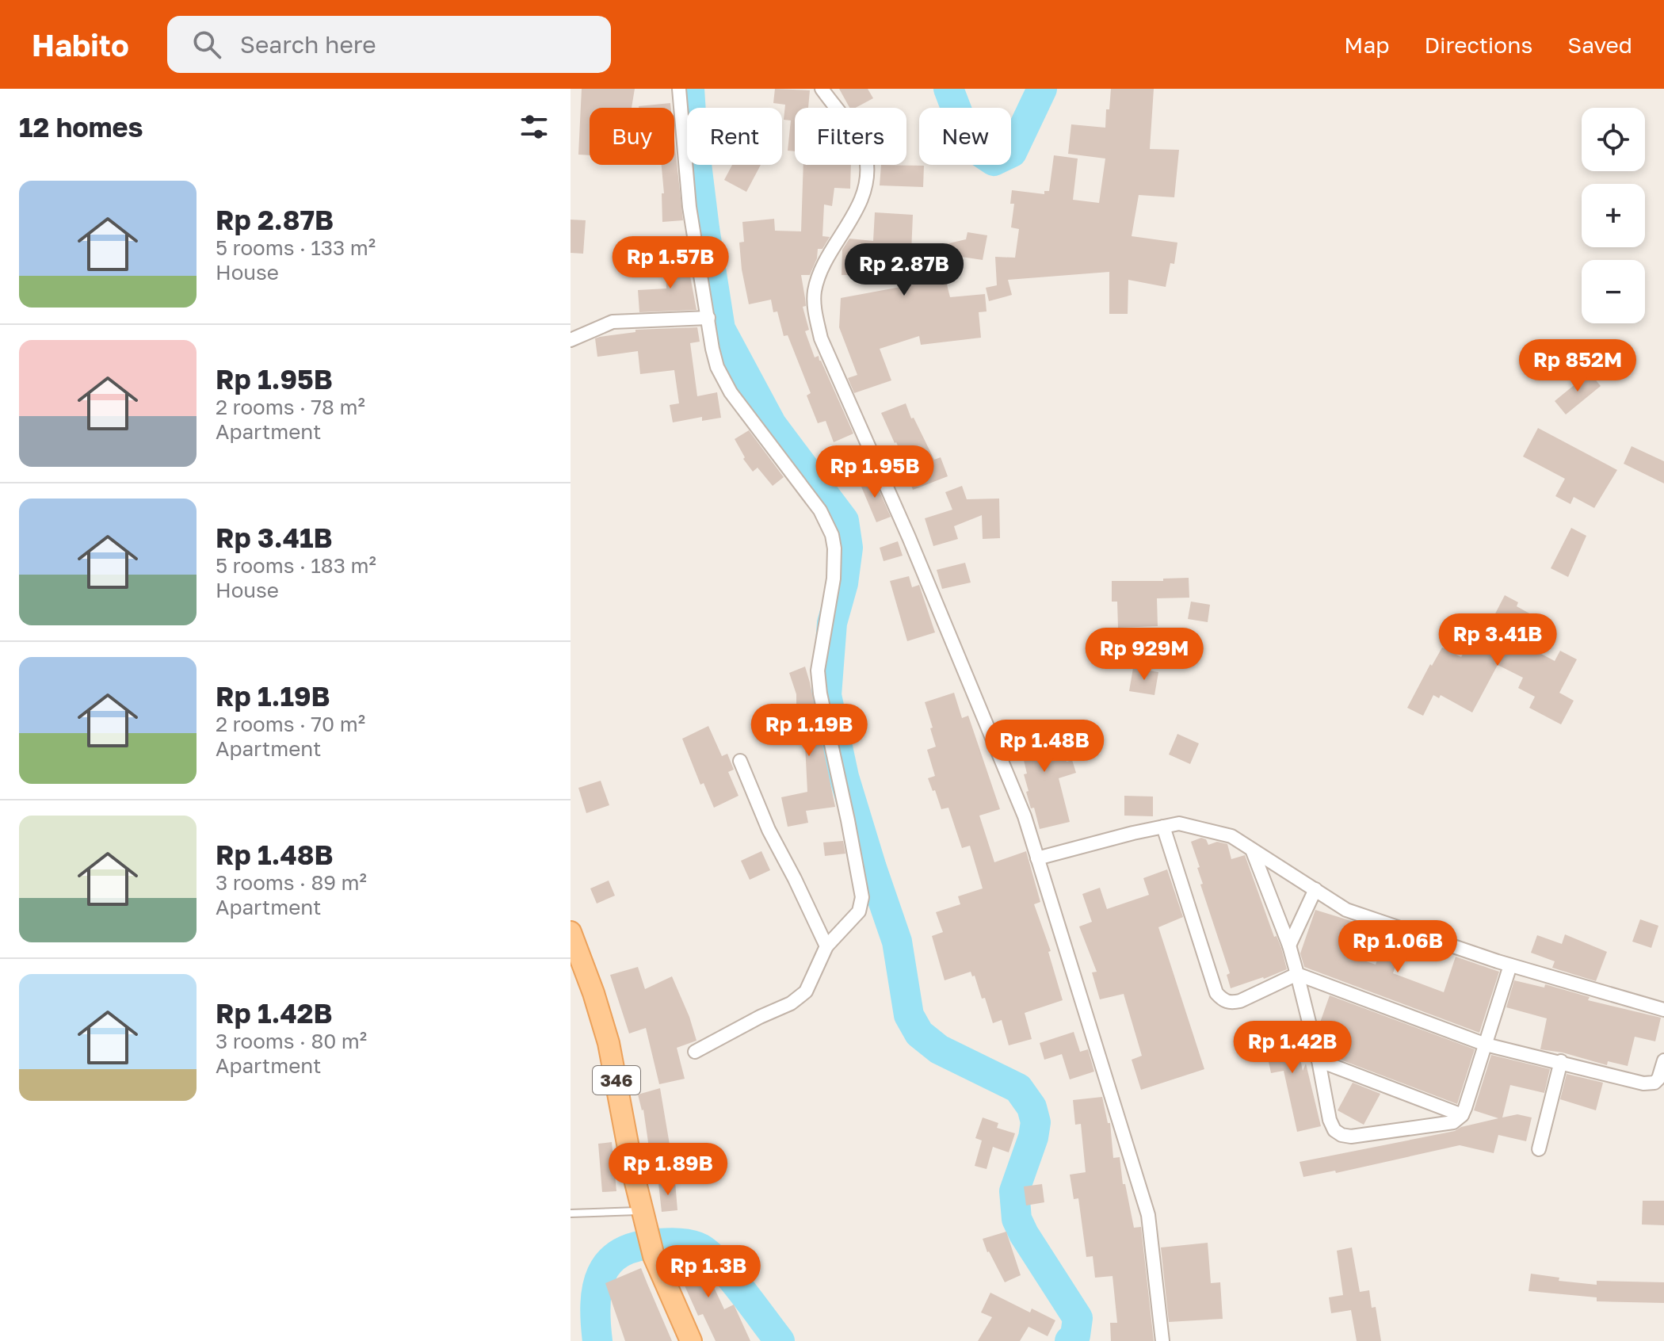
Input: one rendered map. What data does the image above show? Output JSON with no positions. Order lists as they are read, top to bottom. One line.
{"streets":{"main road":["346"]},"page":{"header":"Habito","search":"Search here","nav":["Map","Directions","Saved"],"heading":"12 homes","map_buttons":["+","−"],"chip":["Buy","Rent","Filters","New"],"list":[{"name":"Rp 2.87B","note":"5 rooms · 133 m² · House"},{"name":"Rp 1.95B","note":"2 rooms · 78 m² · Apartment"},{"name":"Rp 3.41B","note":"5 rooms · 183 m² · House"},{"name":"Rp 1.19B","note":"2 rooms · 70 m² · Apartment"},{"name":"Rp 1.48B","note":"3 rooms · 89 m² · Apartment"},{"name":"Rp 1.42B","note":"3 rooms · 80 m² · Apartment"}],"price":["Rp 1.57B","Rp 2.87B","Rp 852M","Rp 1.95B","Rp 3.41B","Rp 929M","Rp 1.19B","Rp 1.48B","Rp 1.06B","Rp 1.42B","Rp 1.89B","Rp 1.3B"]}}
